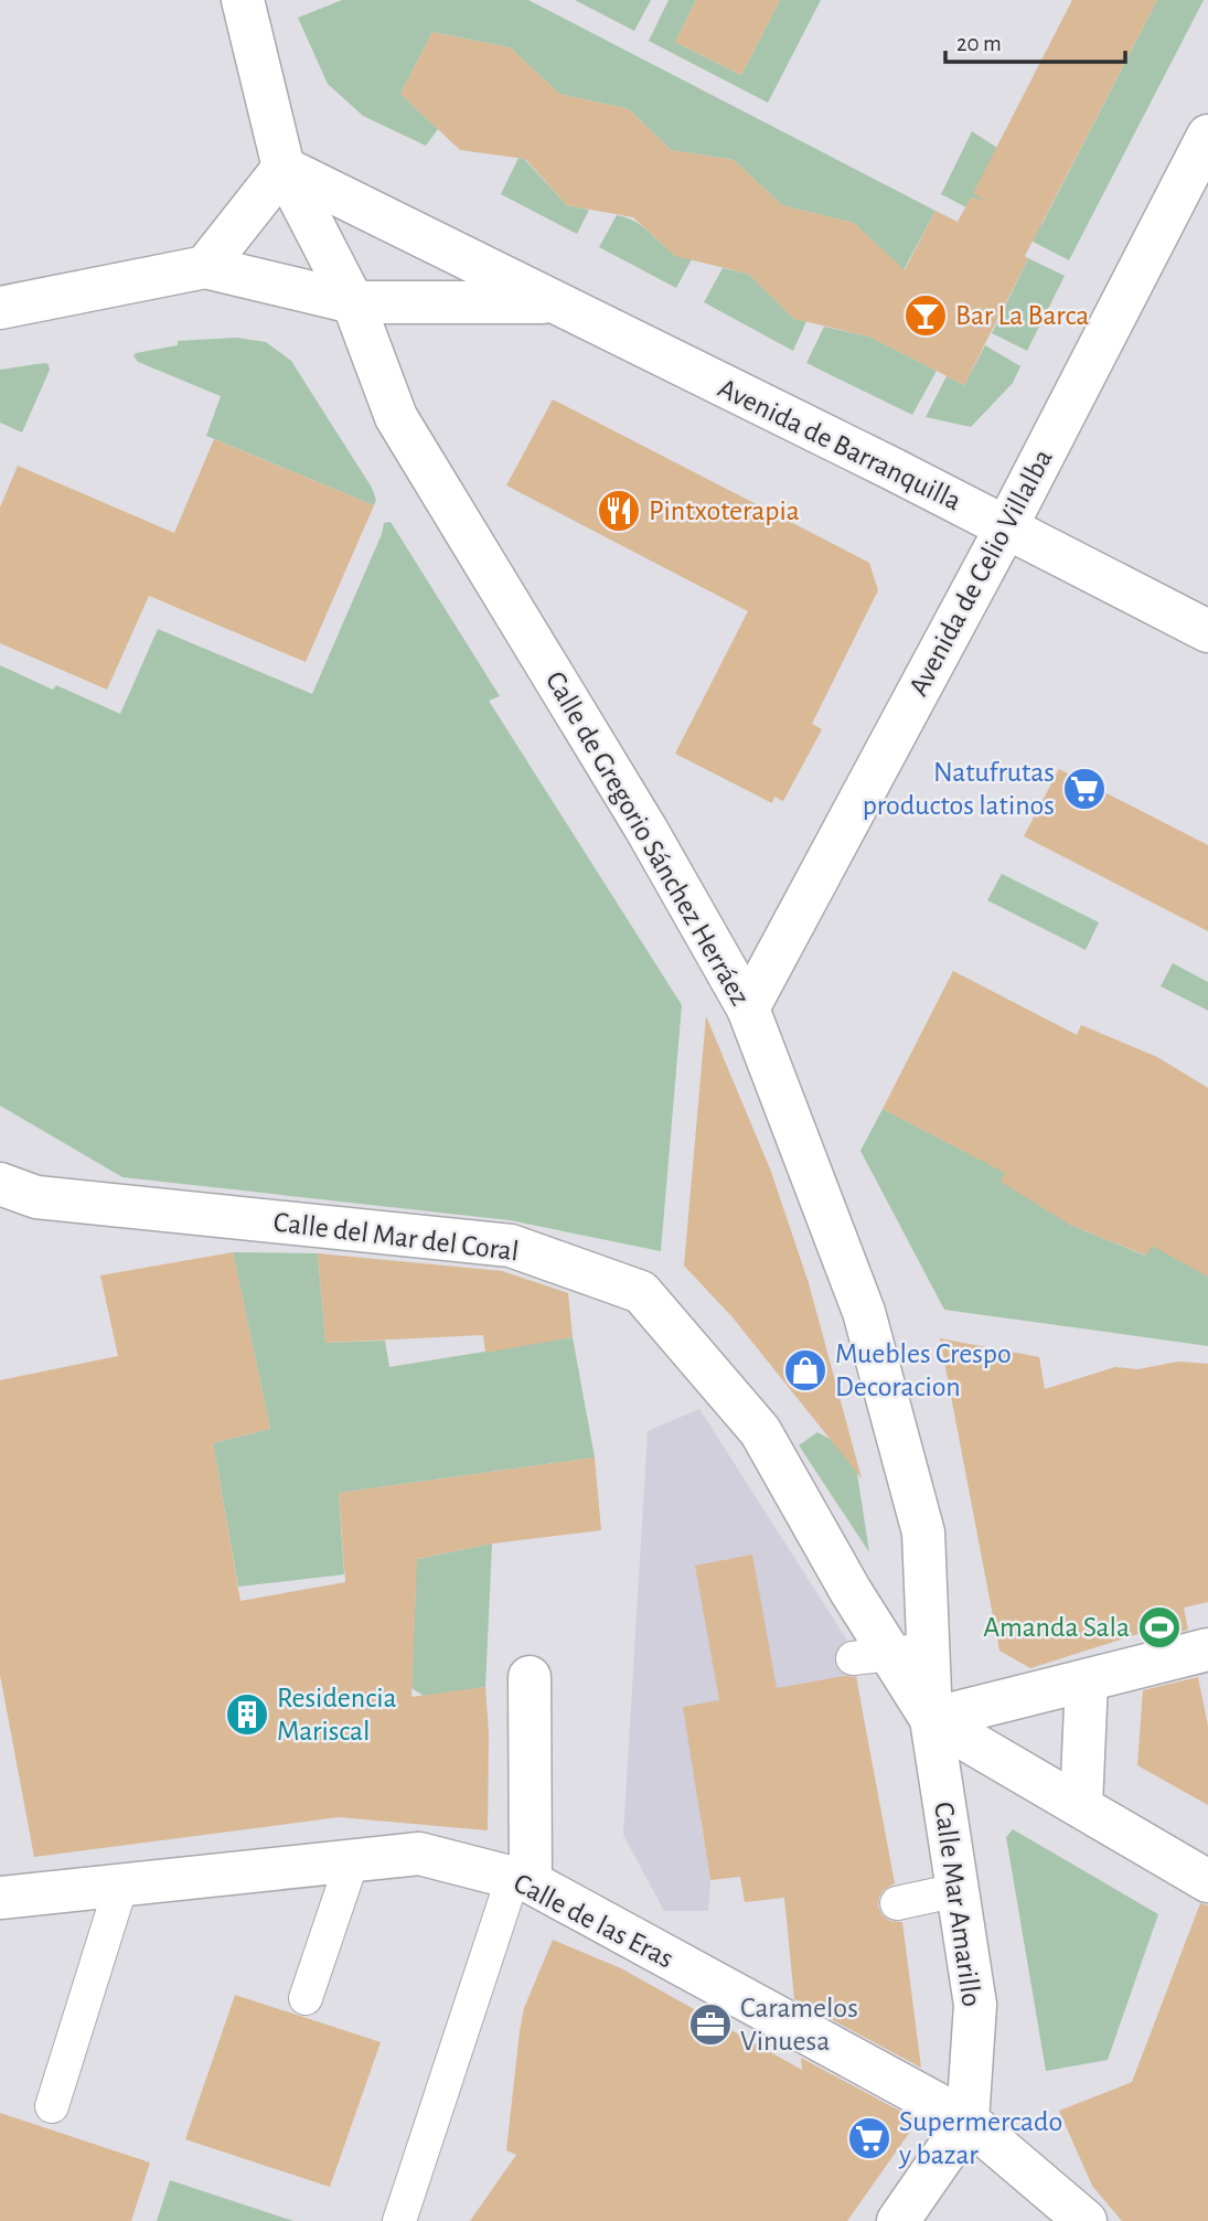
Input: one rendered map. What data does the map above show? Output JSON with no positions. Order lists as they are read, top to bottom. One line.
{"streets":{"street":["Avenida de Barranquilla","Avenida de Celio Villalba","Calle de Gregorio Sánchez Herráez","Calle del Mar del Coral","Calle Mar Amarillo","Calle de las Eras"]},"crossings":[["Avenida de Barranquilla","Avenida de Celio Villalba"],["Avenida de Barranquilla","Calle de Gregorio Sánchez Herráez"],["Avenida de Celio Villalba","Calle de Gregorio Sánchez Herráez"],["Calle de Gregorio Sánchez Herráez","Calle del Mar del Coral"],["Calle del Mar del Coral","Calle Mar Amarillo"],["Calle Mar Amarillo","Calle de las Eras"]],"places":{"bar":["Bar La Barca"],"restaurant":["Pintxoterapia"],"supermarket":["Natufrutas productos latinos","Supermercado y bazar"],"shop":["Muebles Crespo Decoracion"],"sports":["Amanda Sala"],"building":["Residencia Mariscal"],"office":["Caramelos Vinuesa"]},"scale_bar":"20 m"}
